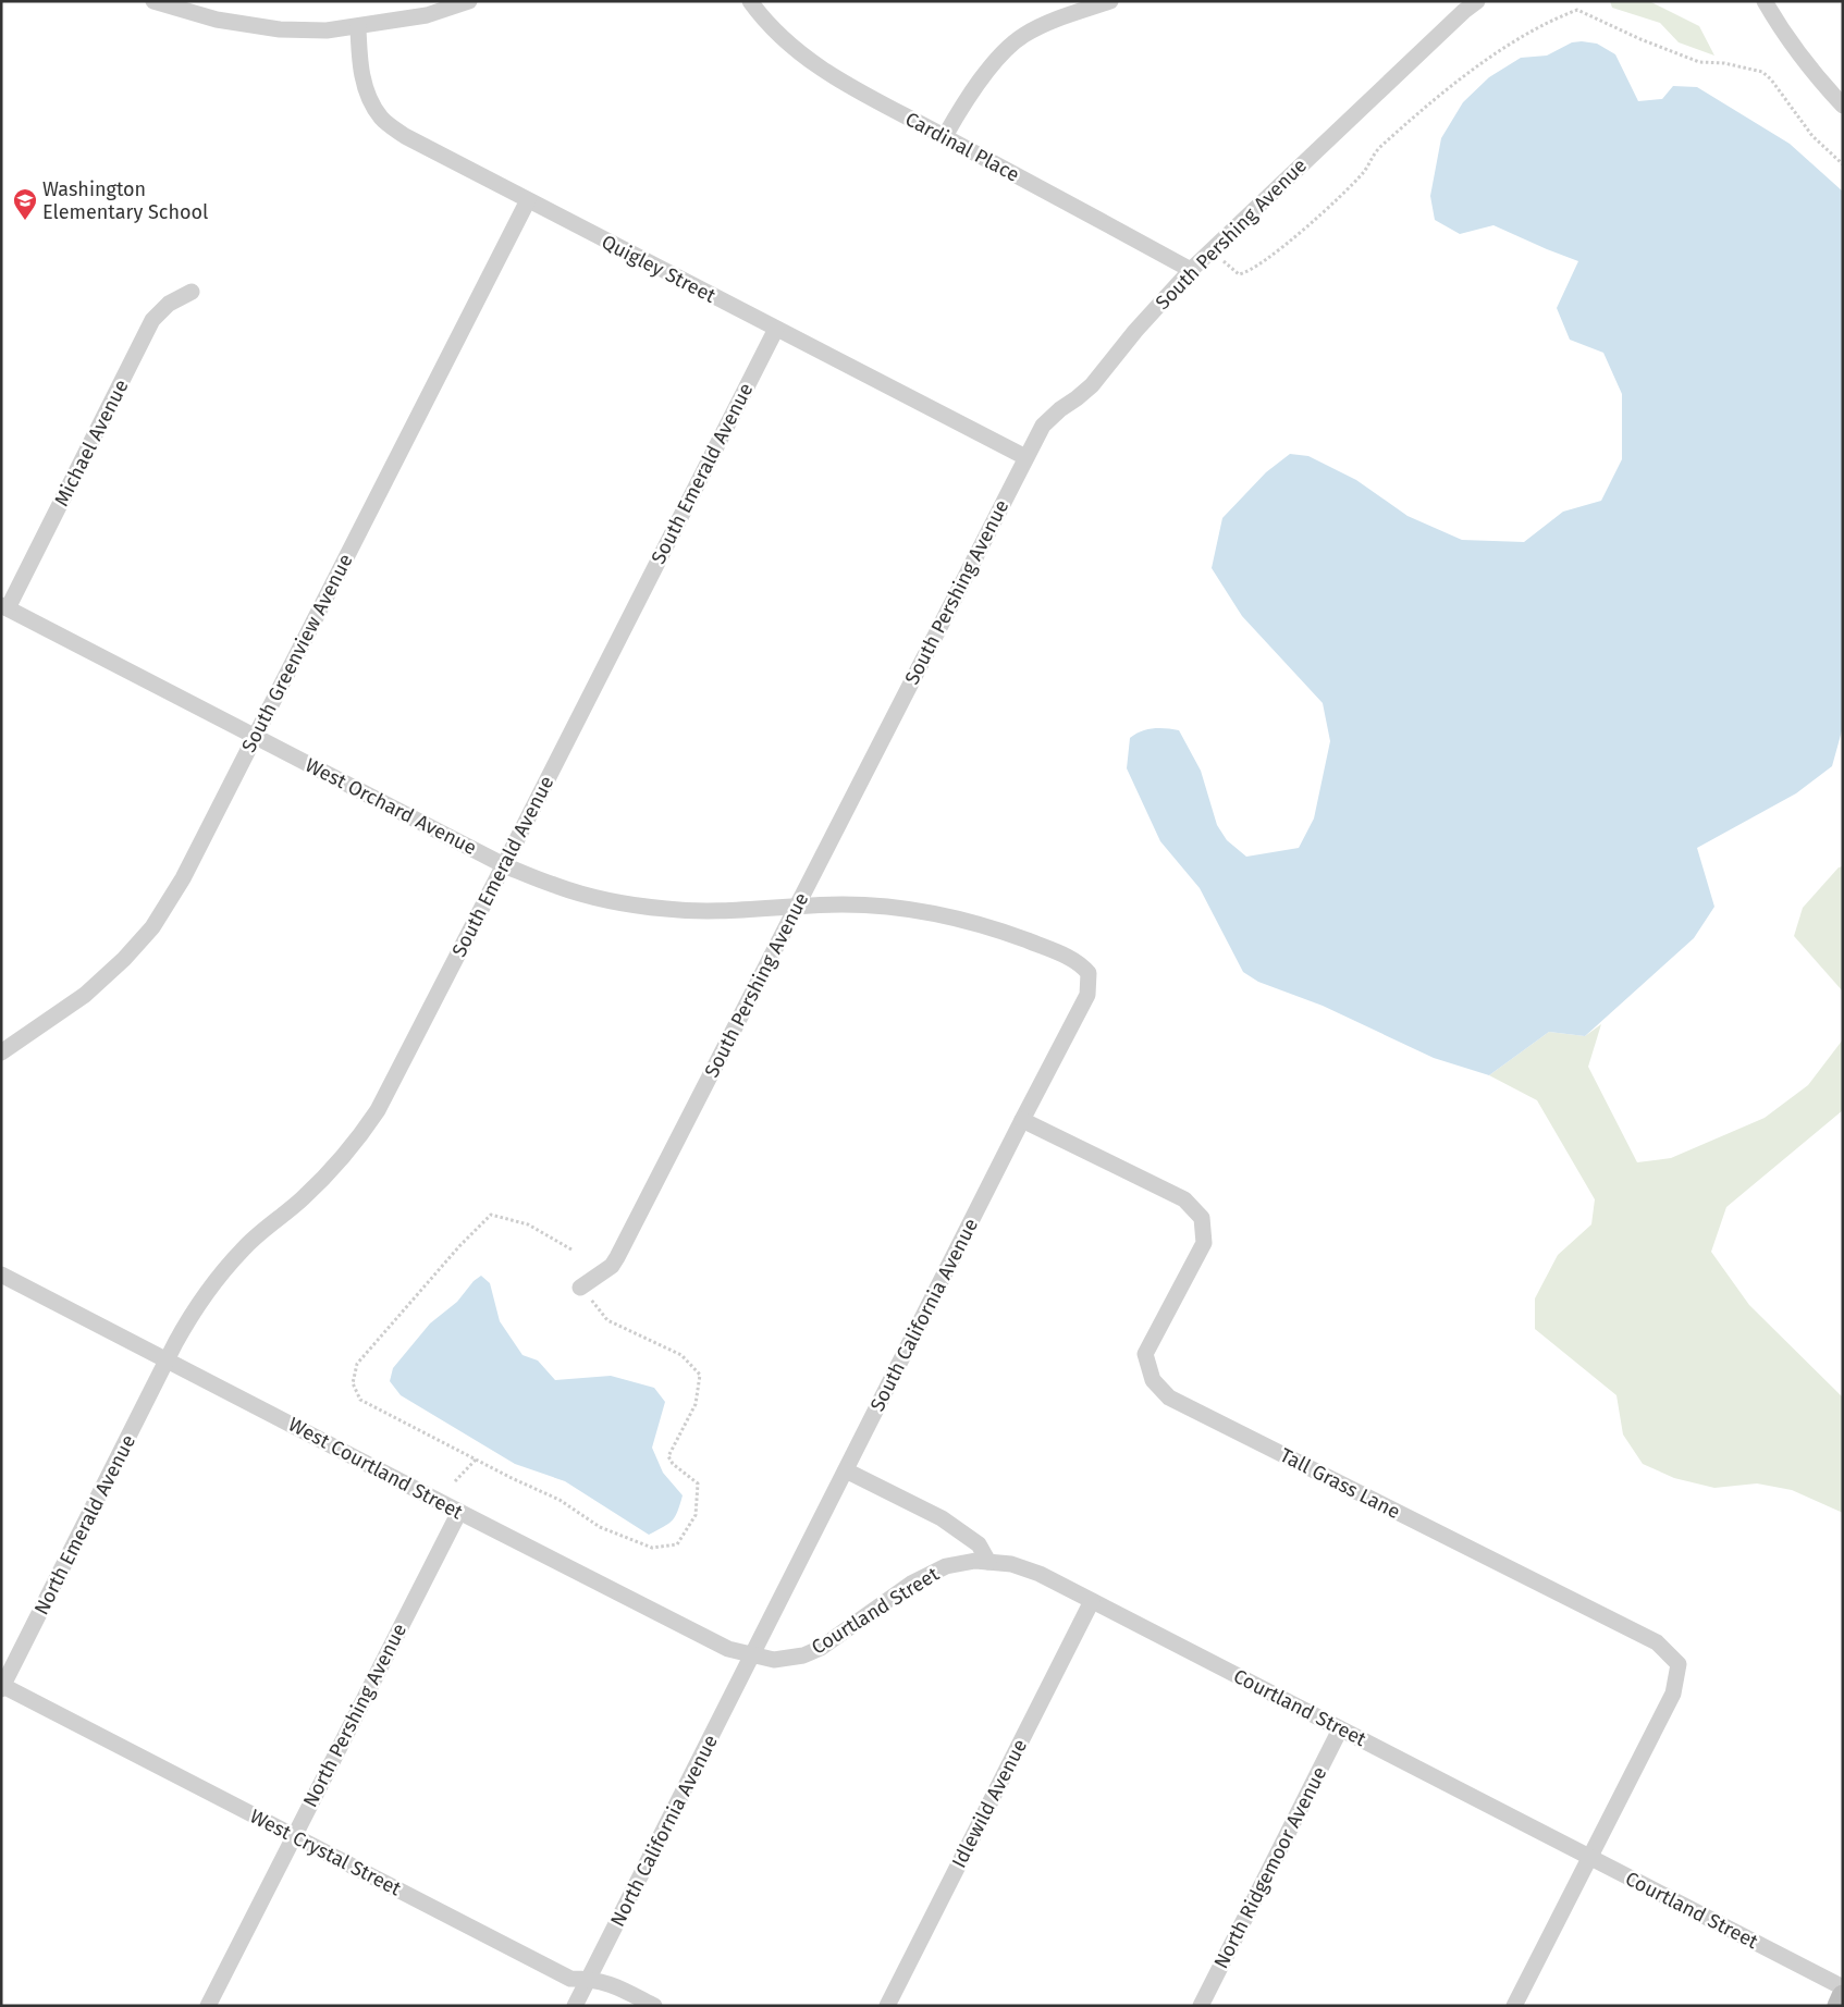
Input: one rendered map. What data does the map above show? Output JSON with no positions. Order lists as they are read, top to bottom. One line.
{"streets":{"street":["Cardinal Place","South Pershing Avenue","Quigley Street","Michael Avenue","South Emerald Avenue","South Greenview Avenue","West Orchard Avenue","South California Avenue","West Courtland Street","Tall Grass Lane","North Emerald Avenue","Courtland Street","North Pershing Avenue","Idlewild Avenue","North California Avenue","West Crystal Street","North Ridgemoor Avenue"]},"crossings":[["Cardinal Place","South Pershing Avenue"],["South Pershing Avenue","Quigley Street"],["South Pershing Avenue","West Orchard Avenue"],["Quigley Street","South Emerald Avenue"],["Quigley Street","South Greenview Avenue"],["Michael Avenue","West Orchard Avenue"],["South Emerald Avenue","West Orchard Avenue"],["South Emerald Avenue","West Courtland Street"],["South Emerald Avenue","North Emerald Avenue"],["South Greenview Avenue","West Orchard Avenue"],["West Orchard Avenue","South California Avenue"],["South California Avenue","West Courtland Street"],["South California Avenue","Tall Grass Lane"],["South California Avenue","Courtland Street"],["South California Avenue","North California Avenue"],["West Courtland Street","North Emerald Avenue"],["West Courtland Street","Courtland Street"],["West Courtland Street","North Pershing Avenue"],["West Courtland Street","North California Avenue"],["Tall Grass Lane","Courtland Street"],["North Emerald Avenue","West Crystal Street"],["Courtland Street","Idlewild Avenue"],["Courtland Street","North California Avenue"],["Courtland Street","North Ridgemoor Avenue"],["North Pershing Avenue","West Crystal Street"],["North California Avenue","West Crystal Street"]],"places":{"school or university":["Washington Elementary School"]}}
